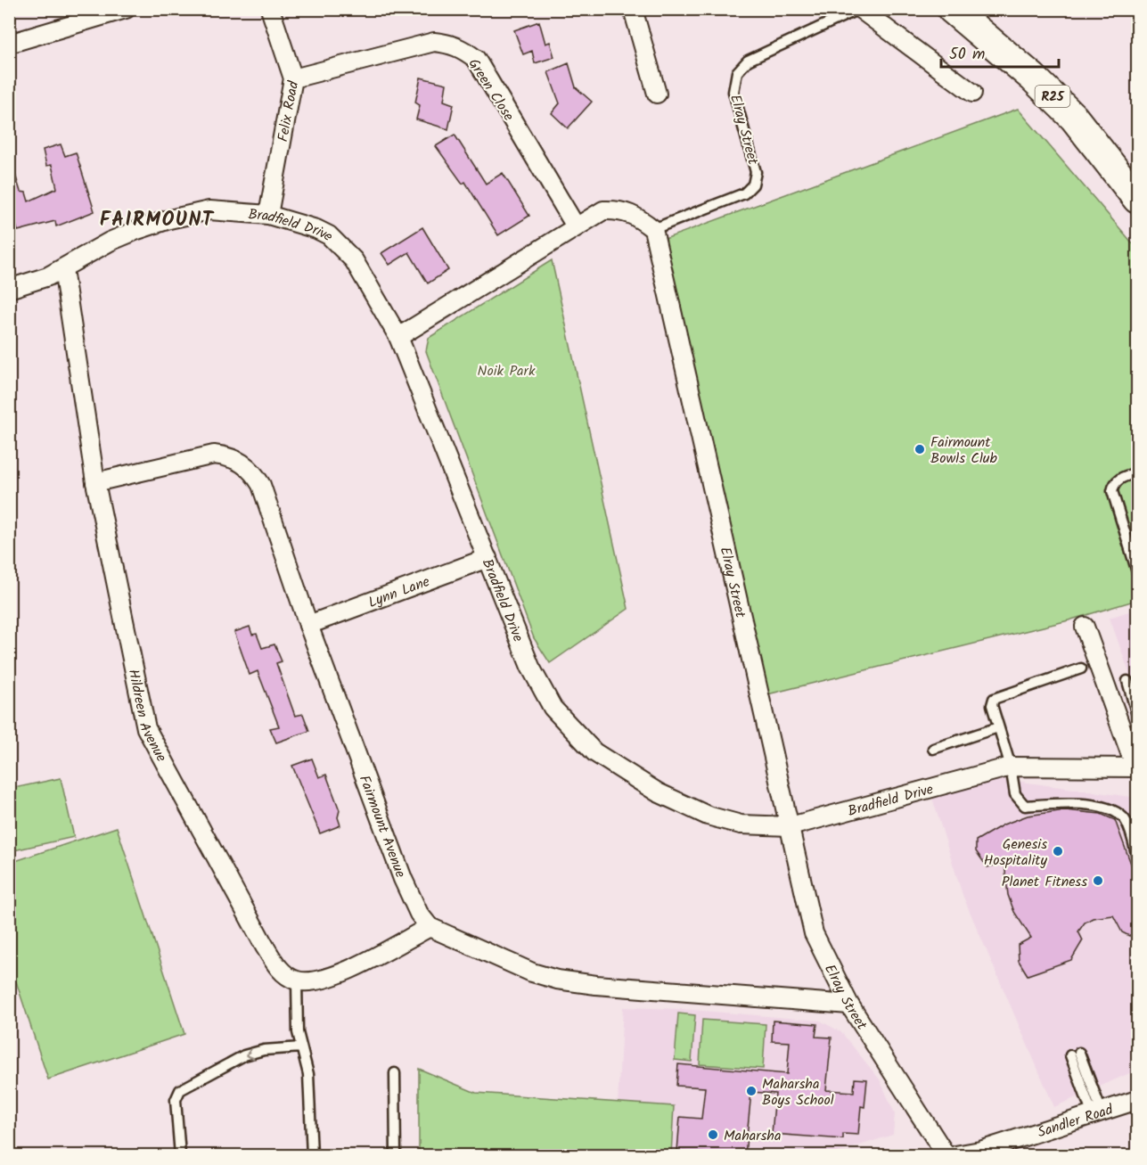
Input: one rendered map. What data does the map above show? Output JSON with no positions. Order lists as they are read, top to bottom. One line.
{"streets":{"main road":["R25"],"street":["Green Close","Felix Road","Elray Street","Bradfield Drive","Lynn Lane","Hildreen Avenue","Fairmount Avenue","Sandler Road"]},"crossings":[["Green Close","Felix Road"],["Felix Road","Bradfield Drive"],["Elray Street","Bradfield Drive"],["Elray Street","Sandler Road"],["Bradfield Drive","Lynn Lane"],["Bradfield Drive","Hildreen Avenue"],["Lynn Lane","Fairmount Avenue"],["Hildreen Avenue","Fairmount Avenue"]],"districts":["FAIRMOUNT"],"parks":["Noik Park"],"places":["Fairmount Bowls Club","Genesis Hospitality","Planet Fitness","Maharsha Boys School","Maharsha"],"scale_bar":"50 m"}
